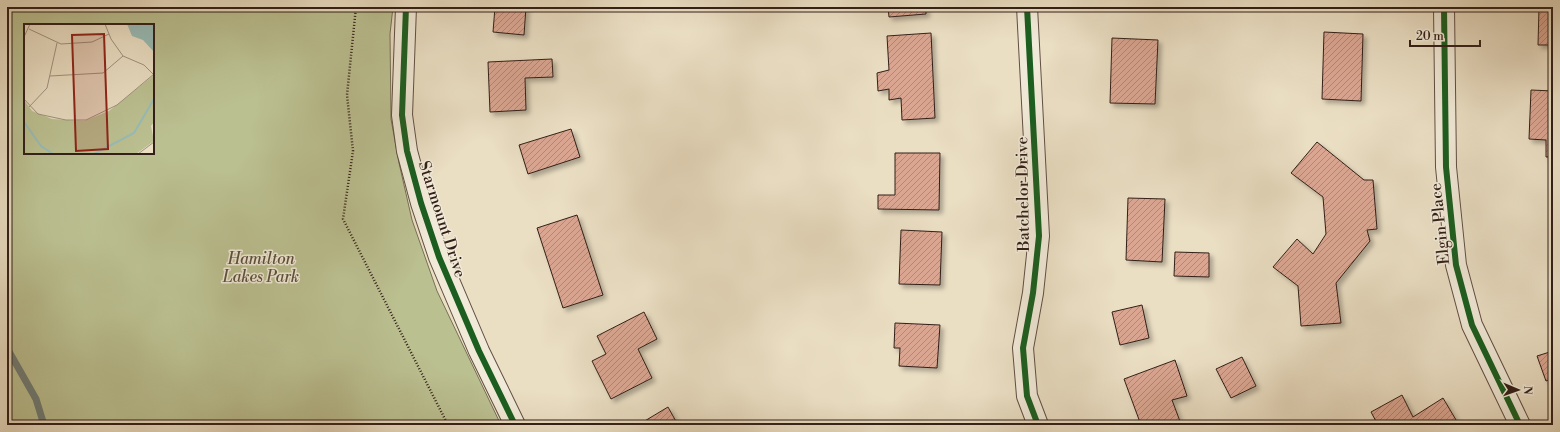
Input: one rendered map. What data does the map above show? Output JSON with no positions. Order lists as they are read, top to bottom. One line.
{"streets":{"street":["Batchelor Drive","Starmount Drive","Elgin Place"]},"parks":["Hamilton Lakes Park"],"scale_bar":"20 m","north":"right"}
